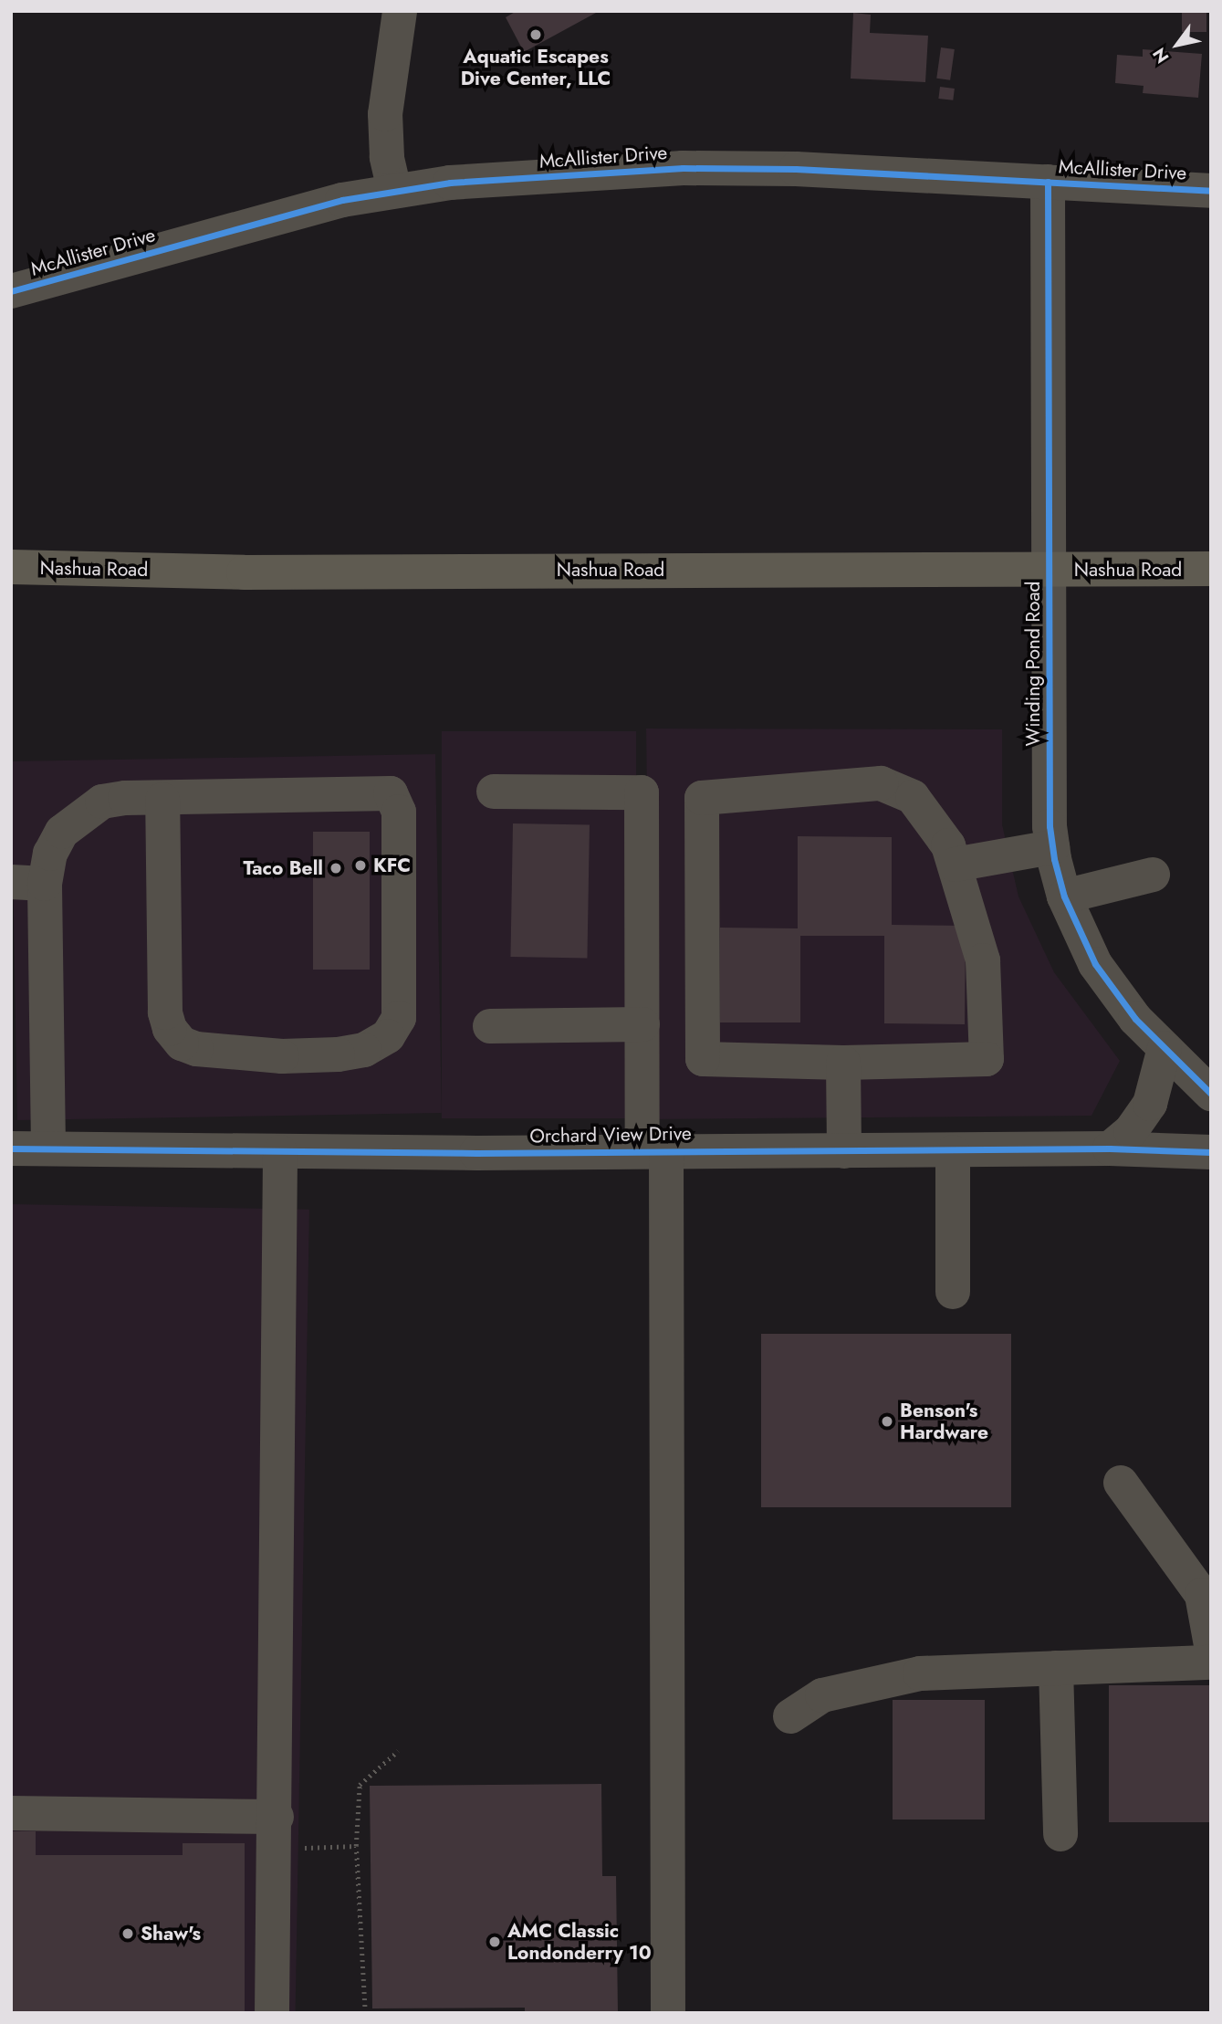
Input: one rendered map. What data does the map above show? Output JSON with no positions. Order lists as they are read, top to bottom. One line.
{"streets":{"main road":["Nashua Road"],"street":["McAllister Drive","Winding Pond Road","Orchard View Drive"]},"crossings":[["McAllister Drive","Winding Pond Road"],["Nashua Road","Winding Pond Road"]],"places":["Aquatic Escapes Dive Center, LLC","KFC","Taco Bell","Benson's Hardware","Shaw's","AMC Classic Londonderry 10"],"north":"bottom left"}
